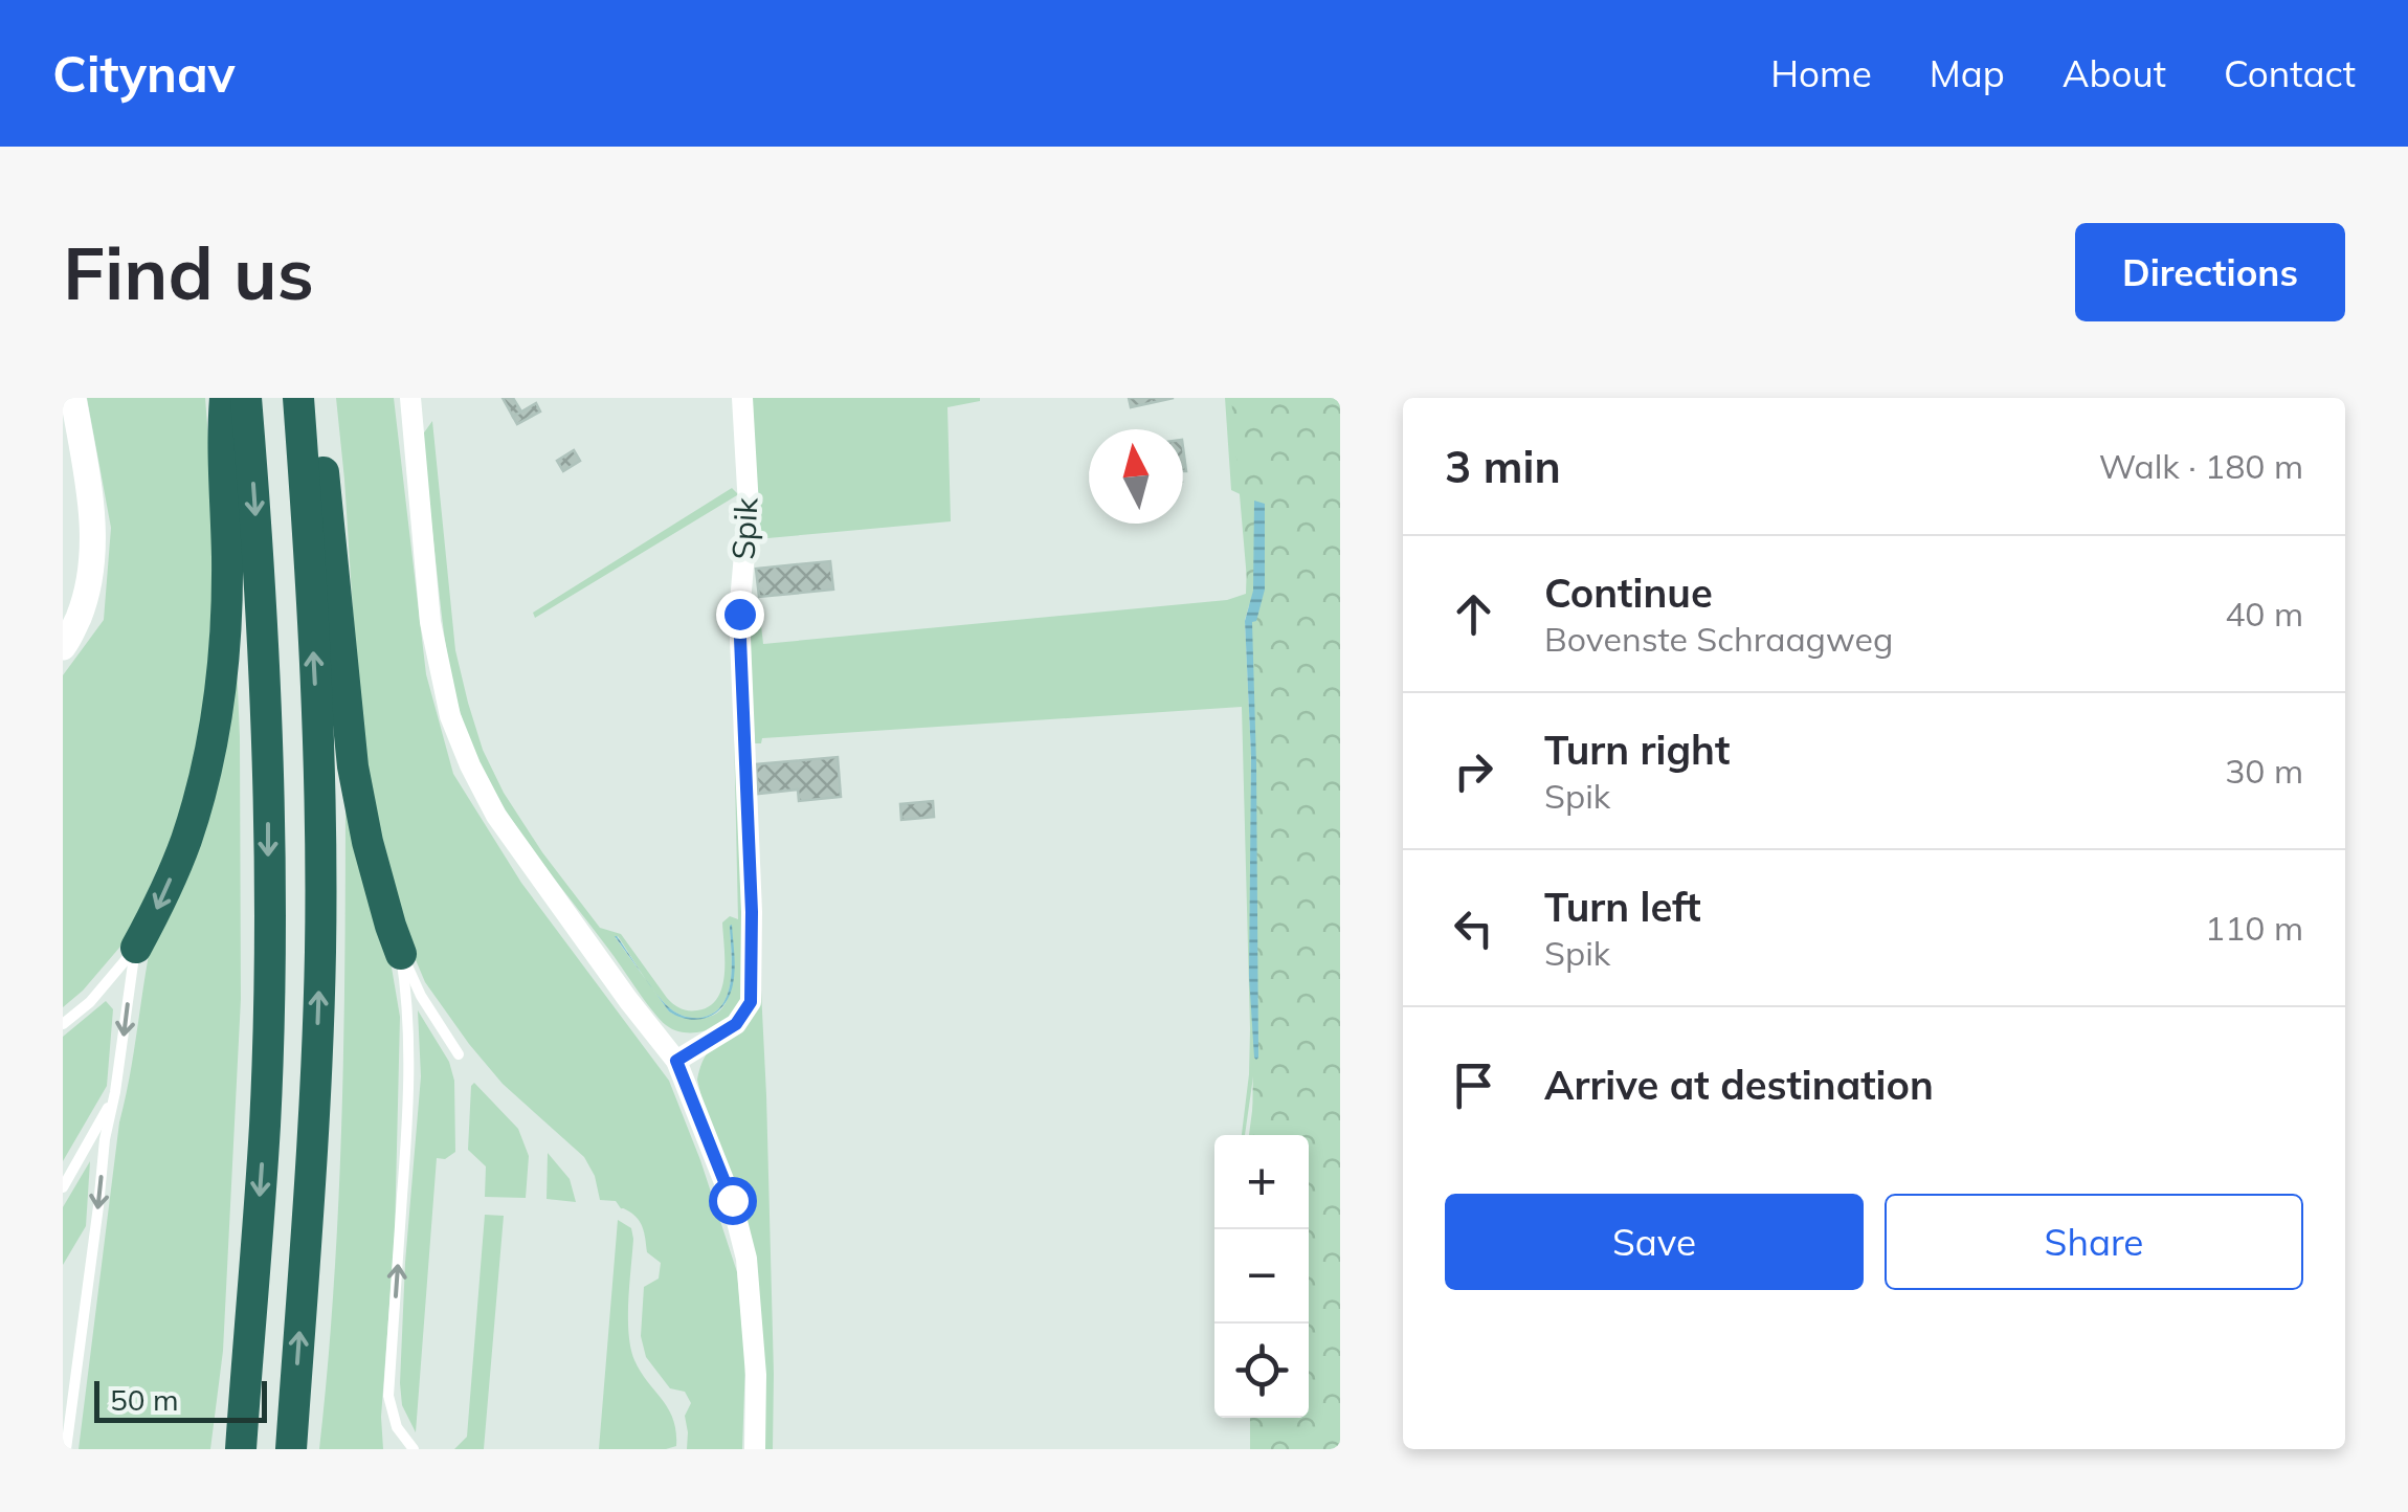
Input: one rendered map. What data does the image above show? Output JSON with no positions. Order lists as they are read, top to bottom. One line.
{"streets":{"street":["Spik"]},"scale_bar":"50 m","north":"top","page":{"header":"Citynav","nav":["Home","Map","About","Contact"],"buttons":["Directions",["Save","Share"]],"title":"Find us","heading":["3 min","Walk · 180 m"],"list":[["Continue","Bovenste Schraagweg","40 m"],["Turn right","Spik","30 m"],["Turn left","Spik","110 m"],"Arrive at destination"],"map_buttons":["+","−"],"scale":"50 m"}}
